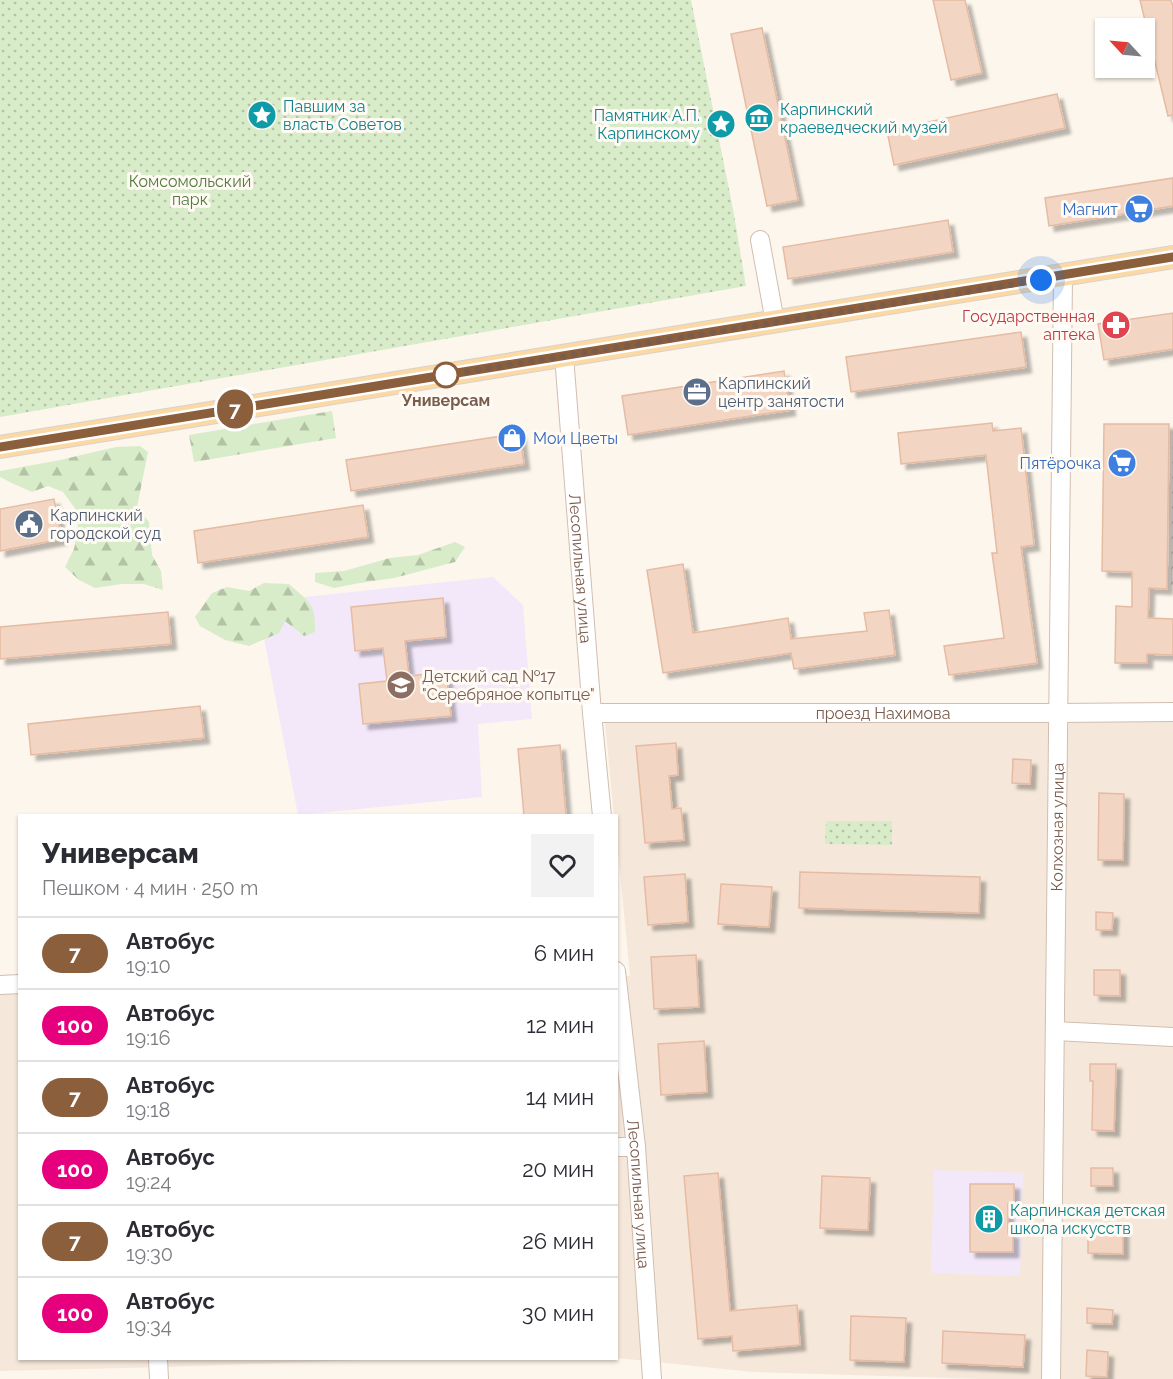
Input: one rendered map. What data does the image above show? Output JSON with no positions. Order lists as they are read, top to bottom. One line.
{"streets":{"street":["Лесопильная улица","проезд Нахимова","Колхозная улица"]},"crossings":[["Лесопильная улица","проезд Нахимова"],["проезд Нахимова","Колхозная улица"]],"parks":["Комсомольский парк"],"places":{"place":["Павшим за власть Советов","Памятник А.П. Карпинскому"],"museum":["Карпинский краеведческий музей"],"supermarket":["Магнит","Пятёрочка"],"pharmacy":["Государственная аптека"],"other":["Универсам"],"office":["Карпинский центр занятости"],"shop":["Мои Цветы"],"public building":["Карпинский городской суд"],"school or university":["Детский сад №17 \"Серебряное копытце\""],"building":["Карпинская детская школа искусств"]},"lines":["bus line 7"],"north":"top left","page":{"on_map":"7","heading":["Универсам","Пешком · 4 мин · 250 m"],"list":[{"mark":"7","name":"Автобус","note":"19:10","value":"6 мин"},{"mark":"100","name":"Автобус","note":"19:16","value":"12 мин"},{"mark":"7","name":"Автобус","note":"19:18","value":"14 мин"},{"mark":"100","name":"Автобус","note":"19:24","value":"20 мин"},{"mark":"7","name":"Автобус","note":"19:30","value":"26 мин"},{"mark":"100","name":"Автобус","note":"19:34","value":"30 мин"}]}}
